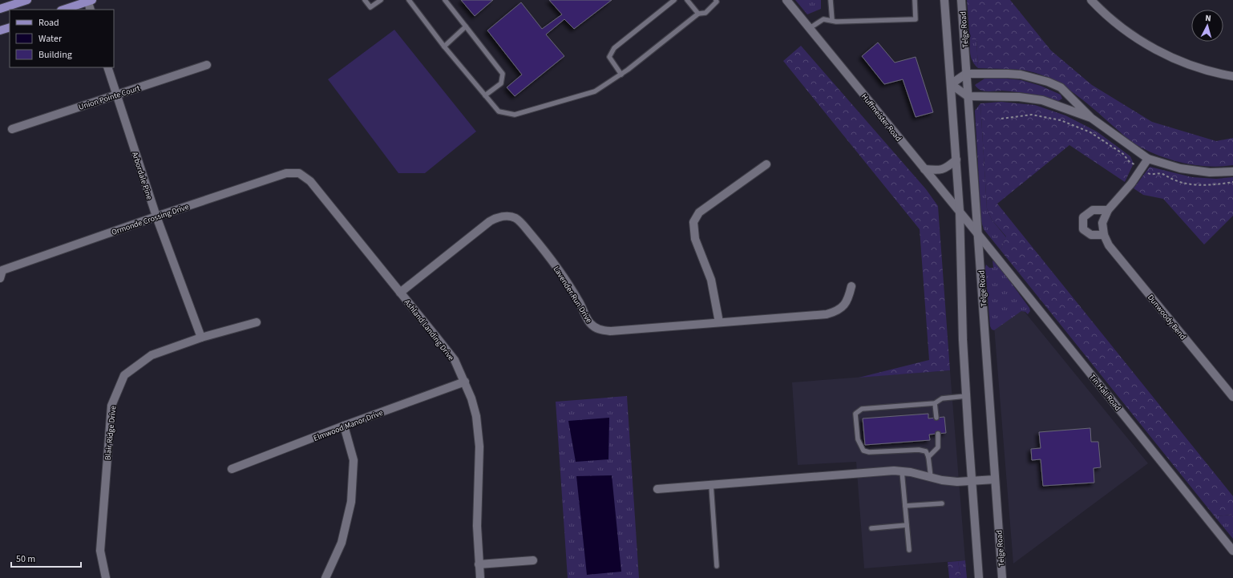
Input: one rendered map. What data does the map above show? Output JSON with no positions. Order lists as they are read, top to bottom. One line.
{"streets":{"street":["Telge Road","Union Pointe Court","Huffmeister Road","Arbordale Pine","Ormonde Crossing Drive","Lavender Run Drive","Dunwoody Bend","Ashland Landing Drive","Tin Hall Road","Elmwood Manor Drive","Blair Ridge Drive"]},"crossings":[["Telge Road","Huffmeister Road"],["Telge Road","Tin Hall Road"],["Union Pointe Court","Arbordale Pine"],["Huffmeister Road","Tin Hall Road"],["Arbordale Pine","Ormonde Crossing Drive"],["Arbordale Pine","Blair Ridge Drive"],["Ormonde Crossing Drive","Ashland Landing Drive"],["Lavender Run Drive","Ashland Landing Drive"],["Ashland Landing Drive","Elmwood Manor Drive"]],"legend":["Road","Water","Building"],"scale_bar":"50 m","north":"top"}
